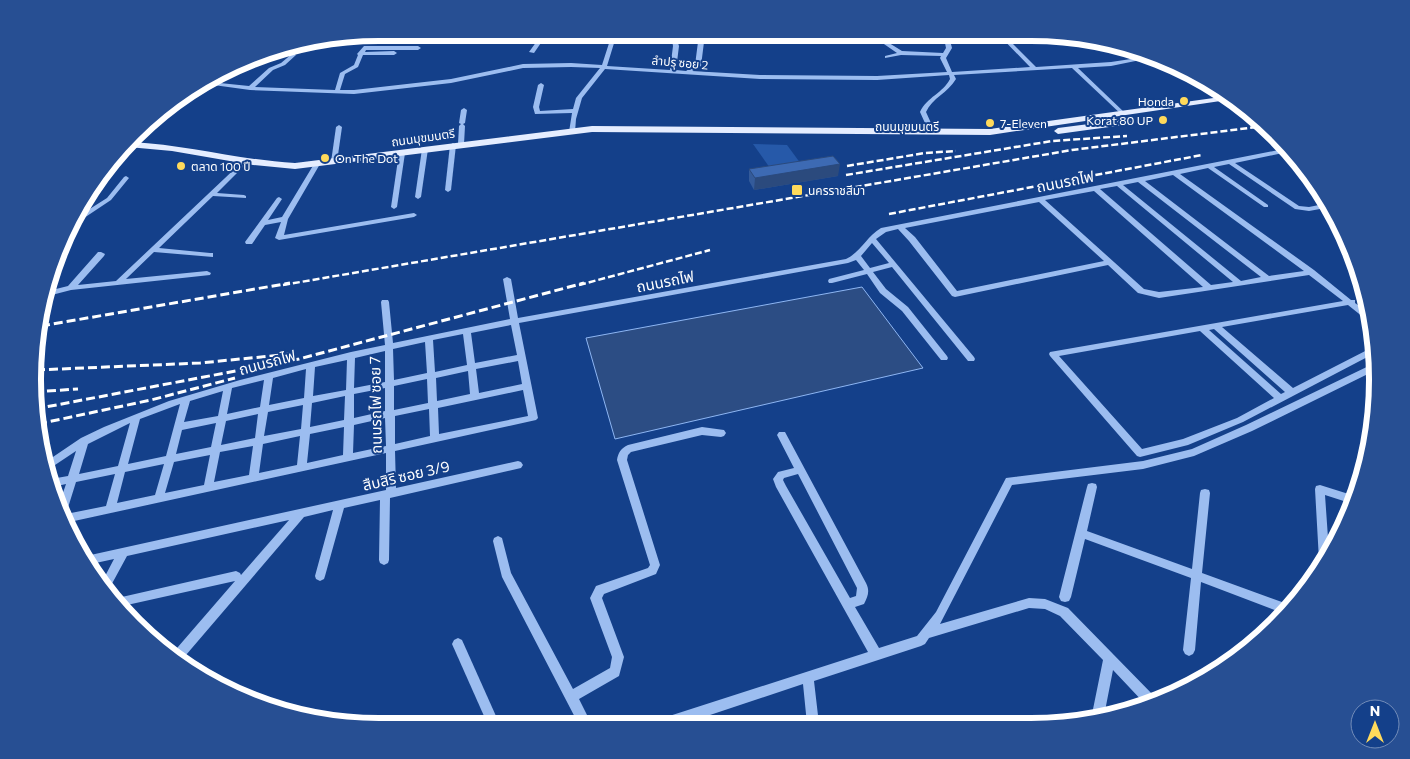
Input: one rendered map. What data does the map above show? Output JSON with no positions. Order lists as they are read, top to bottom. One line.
{"streets":{"main road":["ถนนมุขมนตรี"],"street":["ลำปรุ ซอย 2","ถนนรถไฟ","ถนนรถไฟ ซอย 7","สืบสิริ ซอย 3/9"]},"crossings":[["ถนนรถไฟ","ถนนรถไฟ ซอย 7"],["ถนนรถไฟ ซอย 7","สืบสิริ ซอย 3/9"]],"places":{"other":["Honda","Korat 80 UP","7-Eleven","On The Dot","ตลาด 100 ปี"],"transit":["นครราชสีมา"]},"north":"top"}
